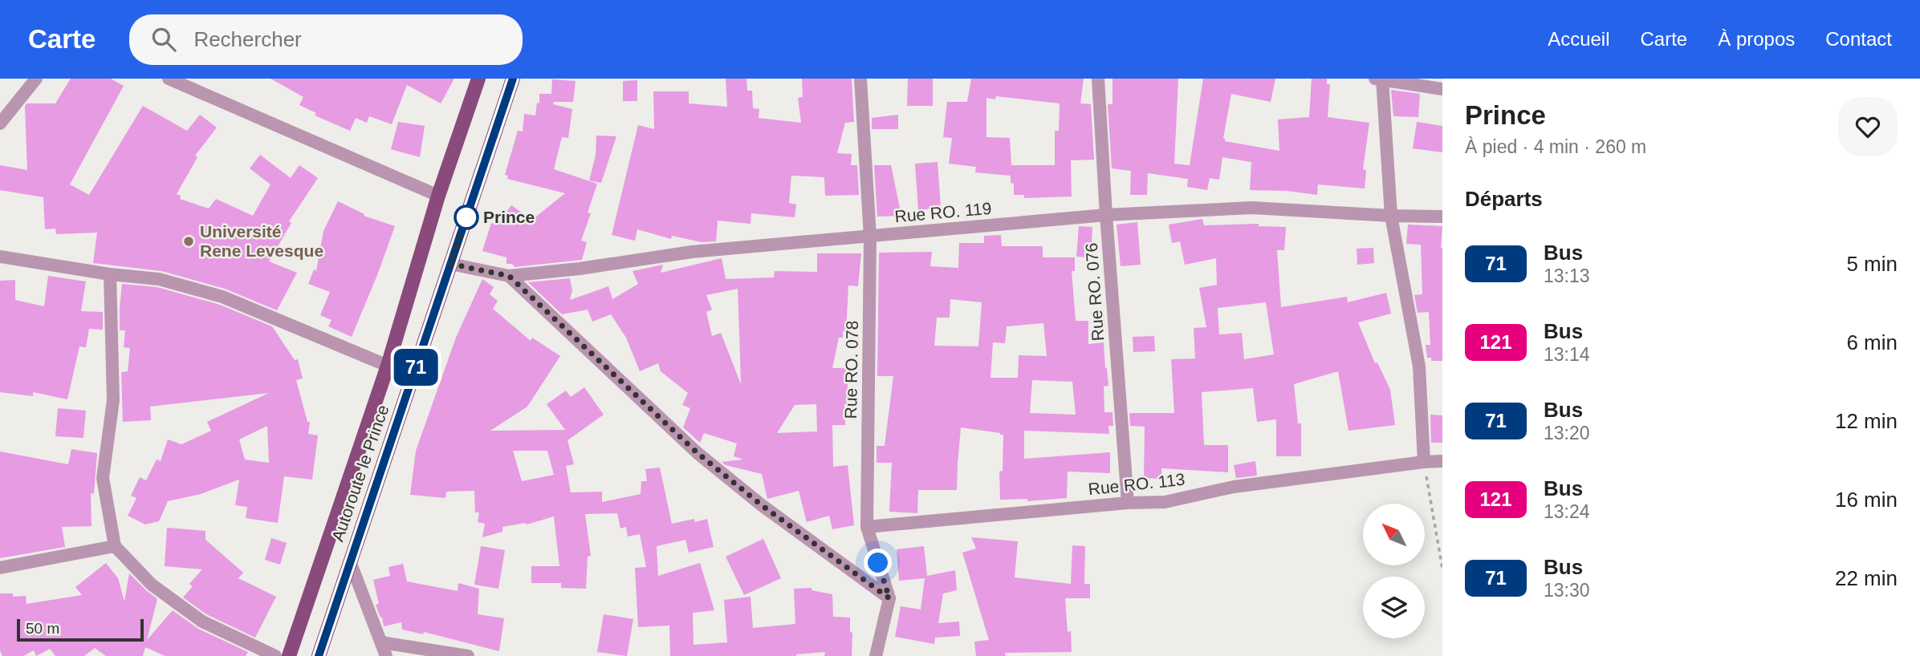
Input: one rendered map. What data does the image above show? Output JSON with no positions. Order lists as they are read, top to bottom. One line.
{"streets":{"main road":["Autoroute le Prince"],"street":["Rue RO. 119","Rue RO. 076","Rue RO. 078","Rue RO. 113"]},"crossings":[["Rue RO. 119","Rue RO. 076"],["Rue RO. 119","Rue RO. 078"],["Rue RO. 119","Autoroute le Prince"],["Rue RO. 076","Rue RO. 113"],["Rue RO. 078","Rue RO. 113"]],"places":["Prince","Université Rene Levesque"],"lines":["bus line 71"],"scale_bar":"50 m","north":"top left","page":{"header":"Carte","search":"Rechercher","nav":["Accueil","Carte","À propos","Contact"],"on_map":"71","heading":[["Prince","À pied · 4 min · 260 m"],"Départs"],"list":[{"mark":"71","name":"Bus","note":"13:13","value":"5 min"},{"mark":"121","name":"Bus","note":"13:14","value":"6 min"},{"mark":"71","name":"Bus","note":"13:20","value":"12 min"},{"mark":"121","name":"Bus","note":"13:24","value":"16 min"},{"mark":"71","name":"Bus","note":"13:30","value":"22 min"}],"scale":"50 m"}}
